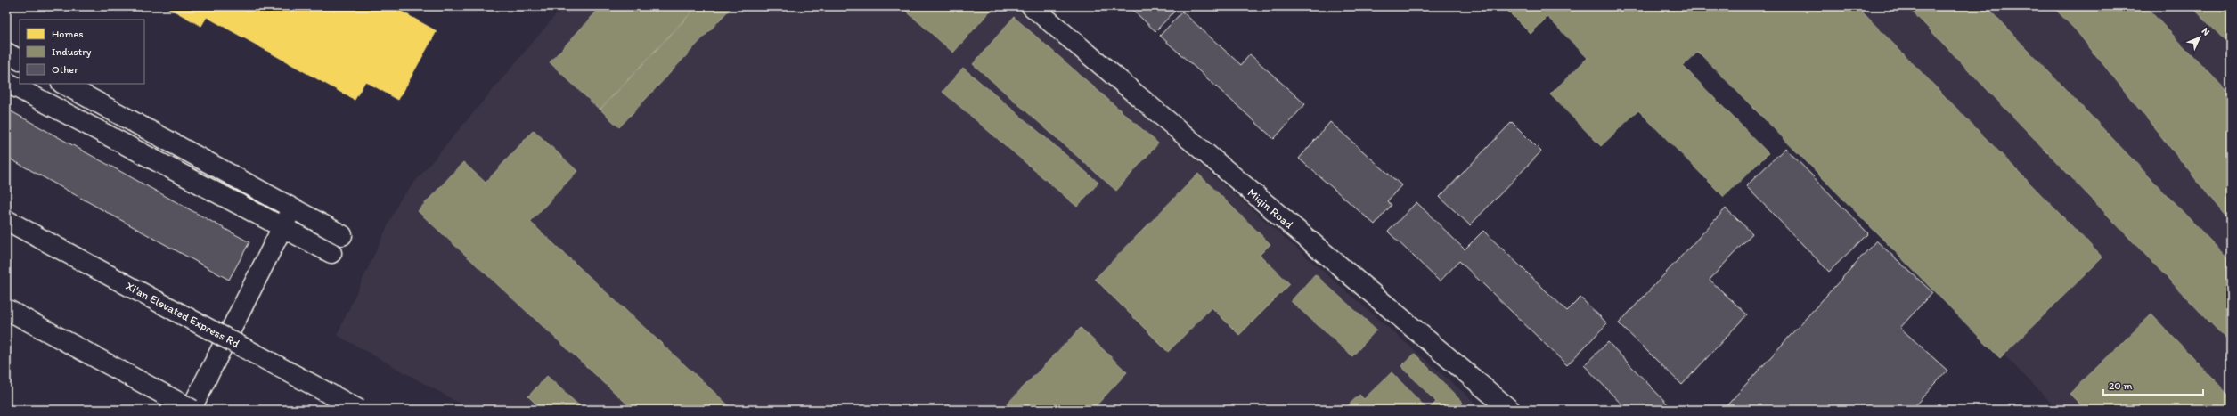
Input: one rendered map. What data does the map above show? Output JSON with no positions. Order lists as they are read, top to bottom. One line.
{"streets":{"main road":["Miqin Road","Xi'an Elevated Express Rd"]},"legend":["Homes","Industry","Other"],"scale_bar":"20 m","north":"top right"}
